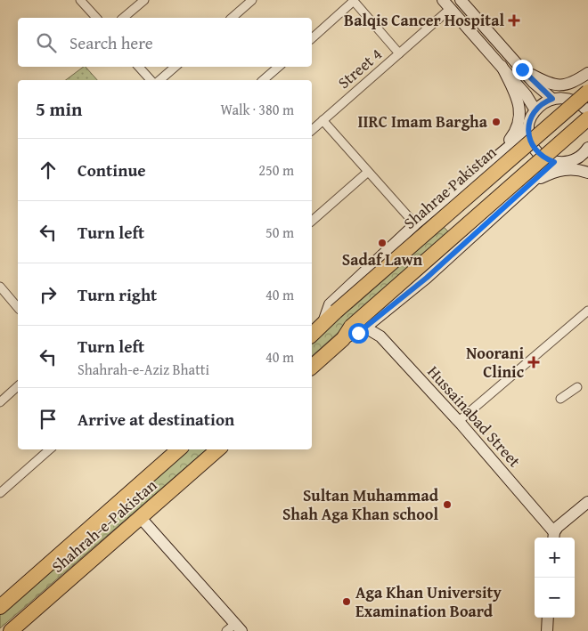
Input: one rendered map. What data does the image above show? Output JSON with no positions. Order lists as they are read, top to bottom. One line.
{"streets":{"highway":["Shahrae Pakistan","Shahrah-e-Pakistan"],"main road":["Hussainabad Street"],"street":["Street 4"]},"places":{"health":["Balqis Cancer Hospital","Noorani Clinic"],"other":["IIRC Imam Bargha","Sadaf Lawn","Sultan Muhammad Shah Aga Khan school","Aga Khan University Examination Board"]},"page":{"search":"Search here","heading":["5 min","Walk · 380 m"],"list":[["Continue","250 m"],["Turn left","50 m"],["Turn right","40 m"],["Turn left","Shahrah-e-Aziz Bhatti","40 m"],"Arrive at destination"],"map_buttons":["+","−"]}}
